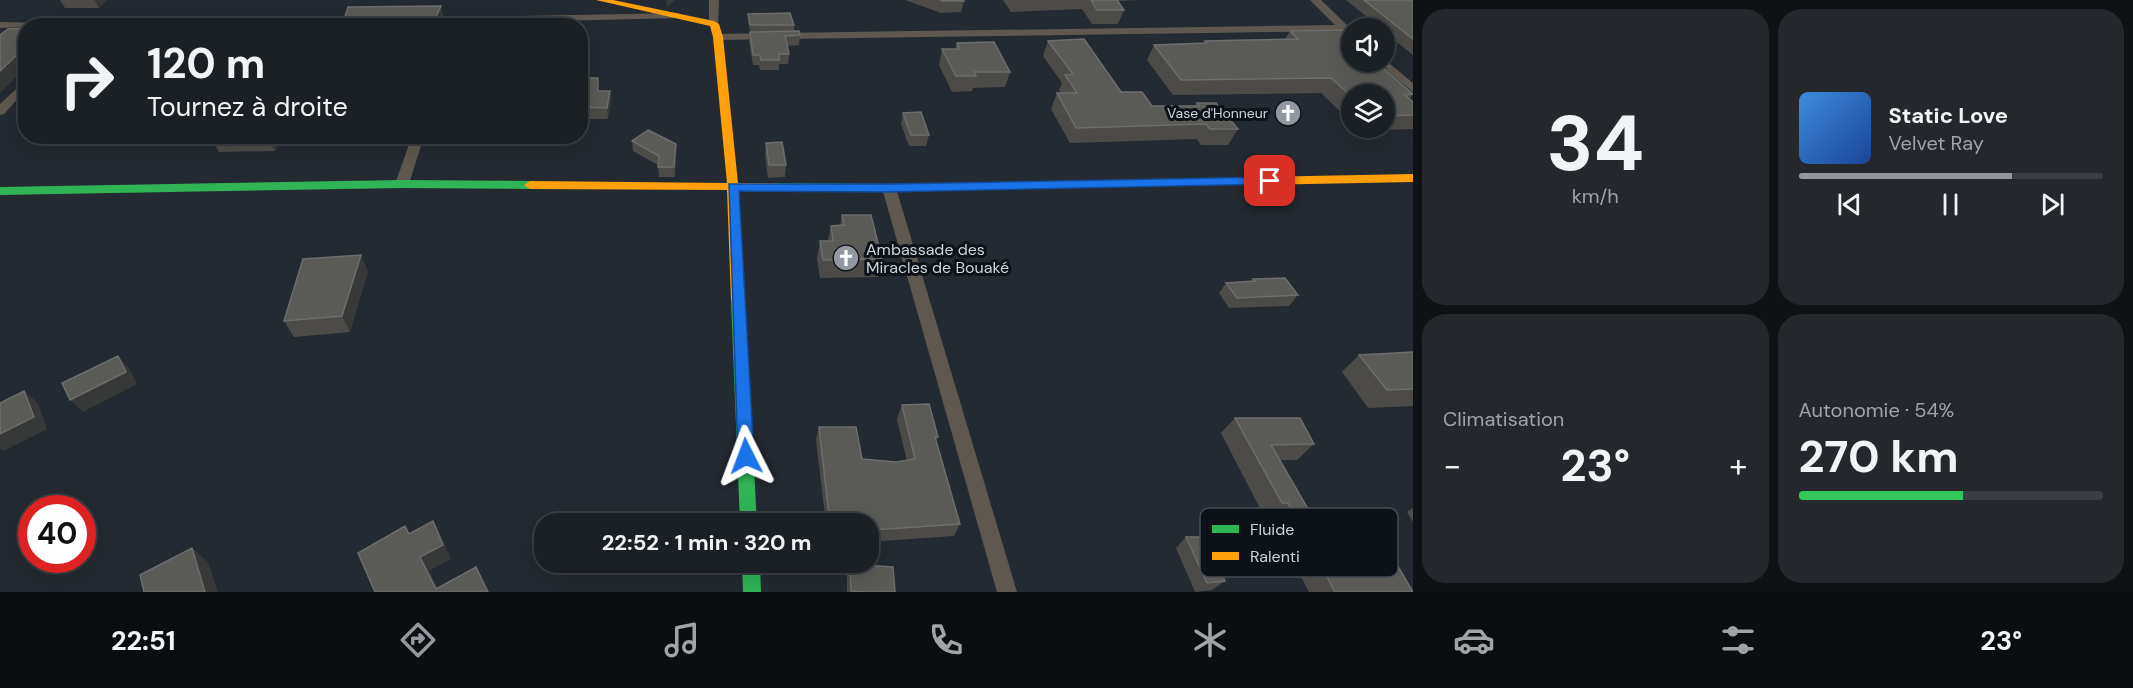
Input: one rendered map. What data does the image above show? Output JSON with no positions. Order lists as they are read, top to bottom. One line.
{"places":{"church":["Vase d'Honneur","Ambassade des Miracles de Bouaké"]},"legend":["Fluide","Ralenti"],"page":{"tile":[["34","km/h"],"Climatisation",["Autonomie · 54%","270 km"]],"turn":["120 m","Tournez à droite"],"song":["Static Love","Velvet Ray"],"heat":["−","23°","+"],"limit":"40","trip":"22:52 · 1 min · 320 m","tabs":["22:51","23°"]}}
